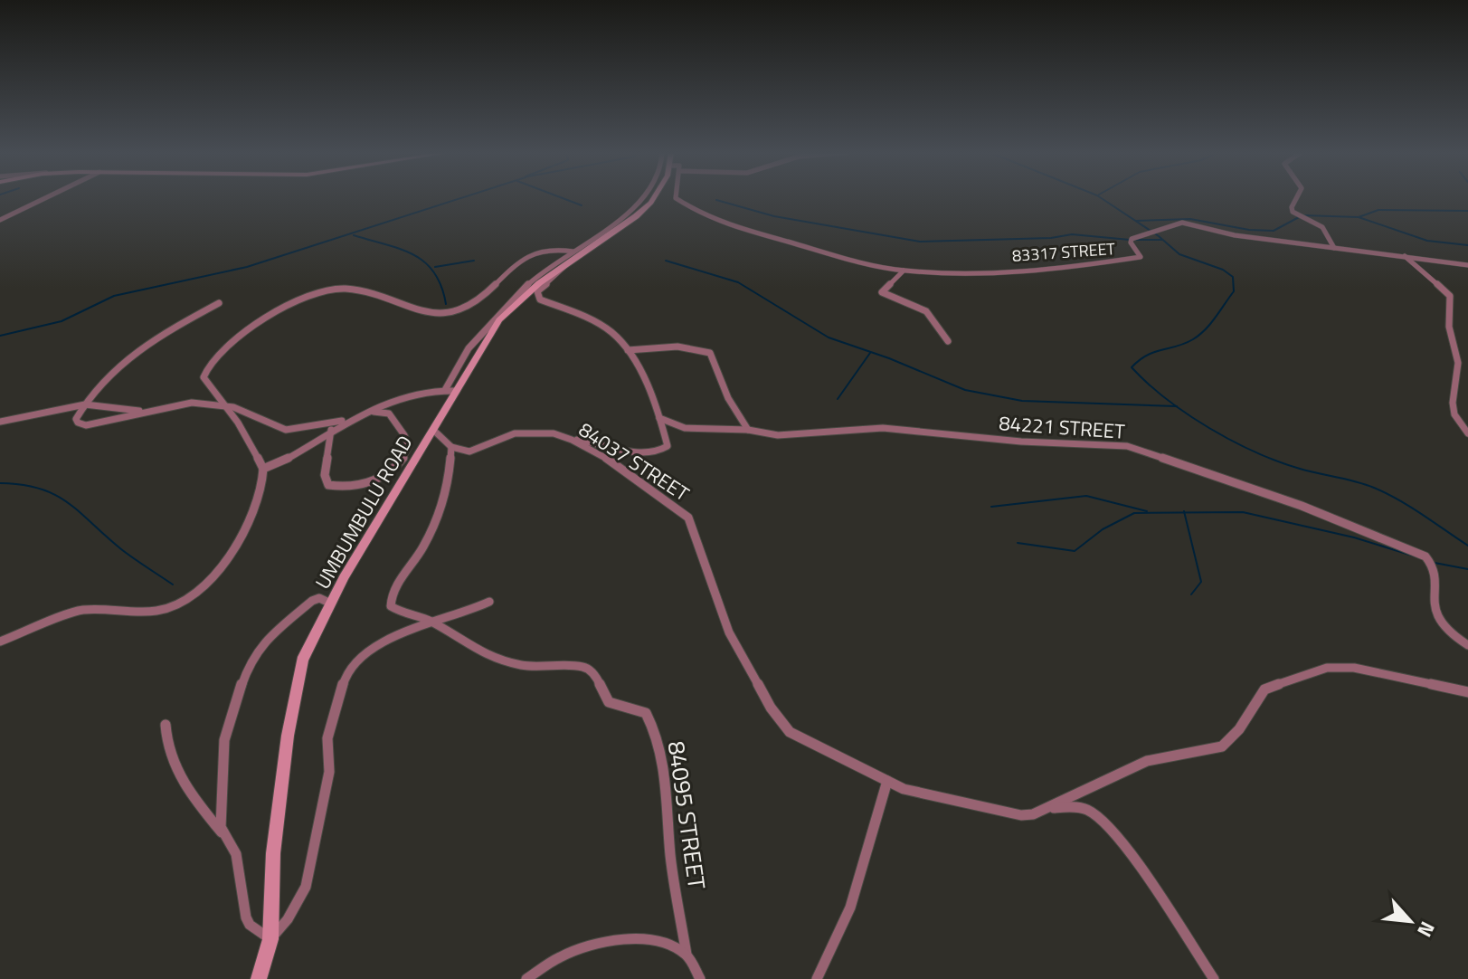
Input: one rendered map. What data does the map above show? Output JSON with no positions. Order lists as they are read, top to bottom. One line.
{"streets":{"main road":["UMBUMBULU ROAD"],"street":["83317 STREET","84221 STREET","84037 STREET","84095 STREET"]},"crossings":[["84037 STREET","84095 STREET"]],"north":"bottom right"}
